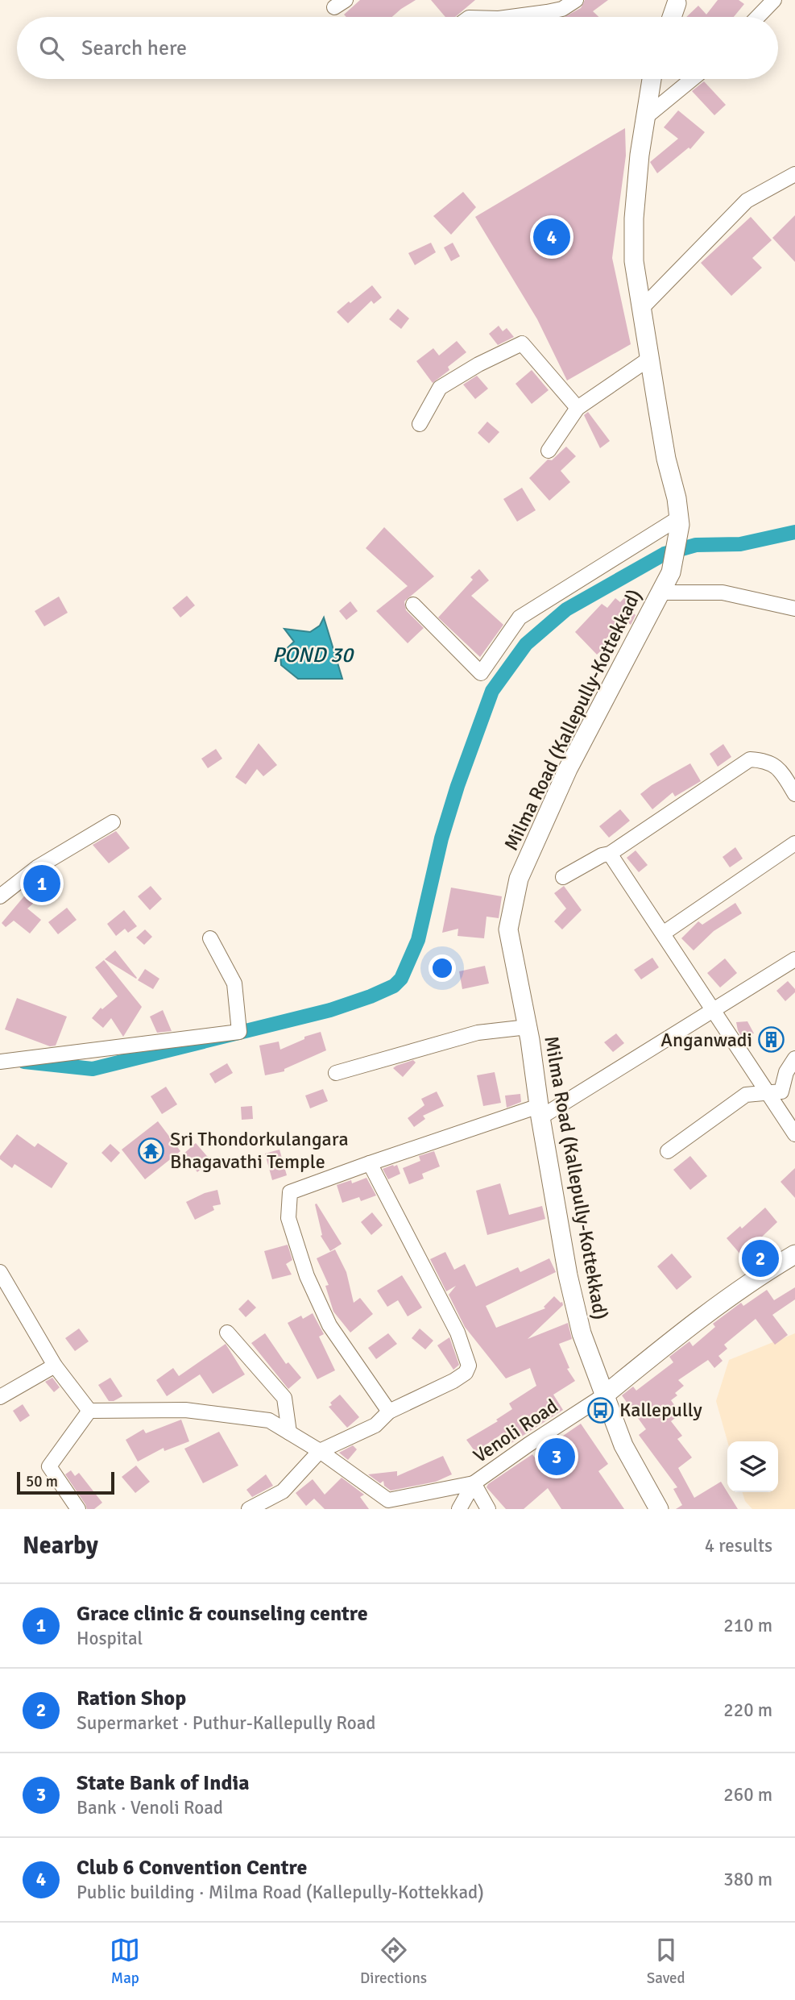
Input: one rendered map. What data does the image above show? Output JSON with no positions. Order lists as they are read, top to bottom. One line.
{"streets":{"main road":["Milma Road (Kallepully-Kottekkad)"],"street":["Venoli Road"]},"crossings":[["Milma Road (Kallepully-Kottekkad)","Venoli Road"]],"water":["POND 30"],"places":{"building":["Anganwadi"],"temple":["Sri Thondorkulangara Bhagavathi Temple"],"bus stop":["Kallepully"]},"scale_bar":"50 m","page":{"search":"Search here","pins":["4","1","2","3"],"scale":"50 m","heading":["Nearby","4 results"],"list":[{"mark":"1","name":"Grace clinic & counseling centre","note":"Hospital","value":"210 m"},{"mark":"2","name":"Ration Shop","note":"Supermarket · Puthur-Kallepully Road","value":"220 m"},{"mark":"3","name":"State Bank of India","note":"Bank · Venoli Road","value":"260 m"},{"mark":"4","name":"Club 6 Convention Centre","note":"Public building · Milma Road (Kallepully-Kottekkad)","value":"380 m"}],"nav":["Map","Directions","Saved"]}}
